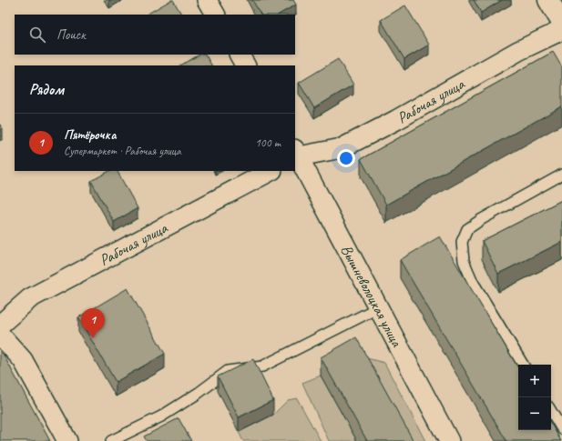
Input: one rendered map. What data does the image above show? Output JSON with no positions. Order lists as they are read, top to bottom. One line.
{"streets":{"street":["Рабочая улица","Вышневолоцкая улица"]},"crossings":[["Рабочая улица","Вышневолоцкая улица"]],"page":{"search":"Поиск","heading":"Рядом","list":[{"mark":"1","name":"Пятёрочка","note":"Супермаркет · Рабочая улица","value":"100 m"}],"pins":"1","map_buttons":["+","−"]}}
